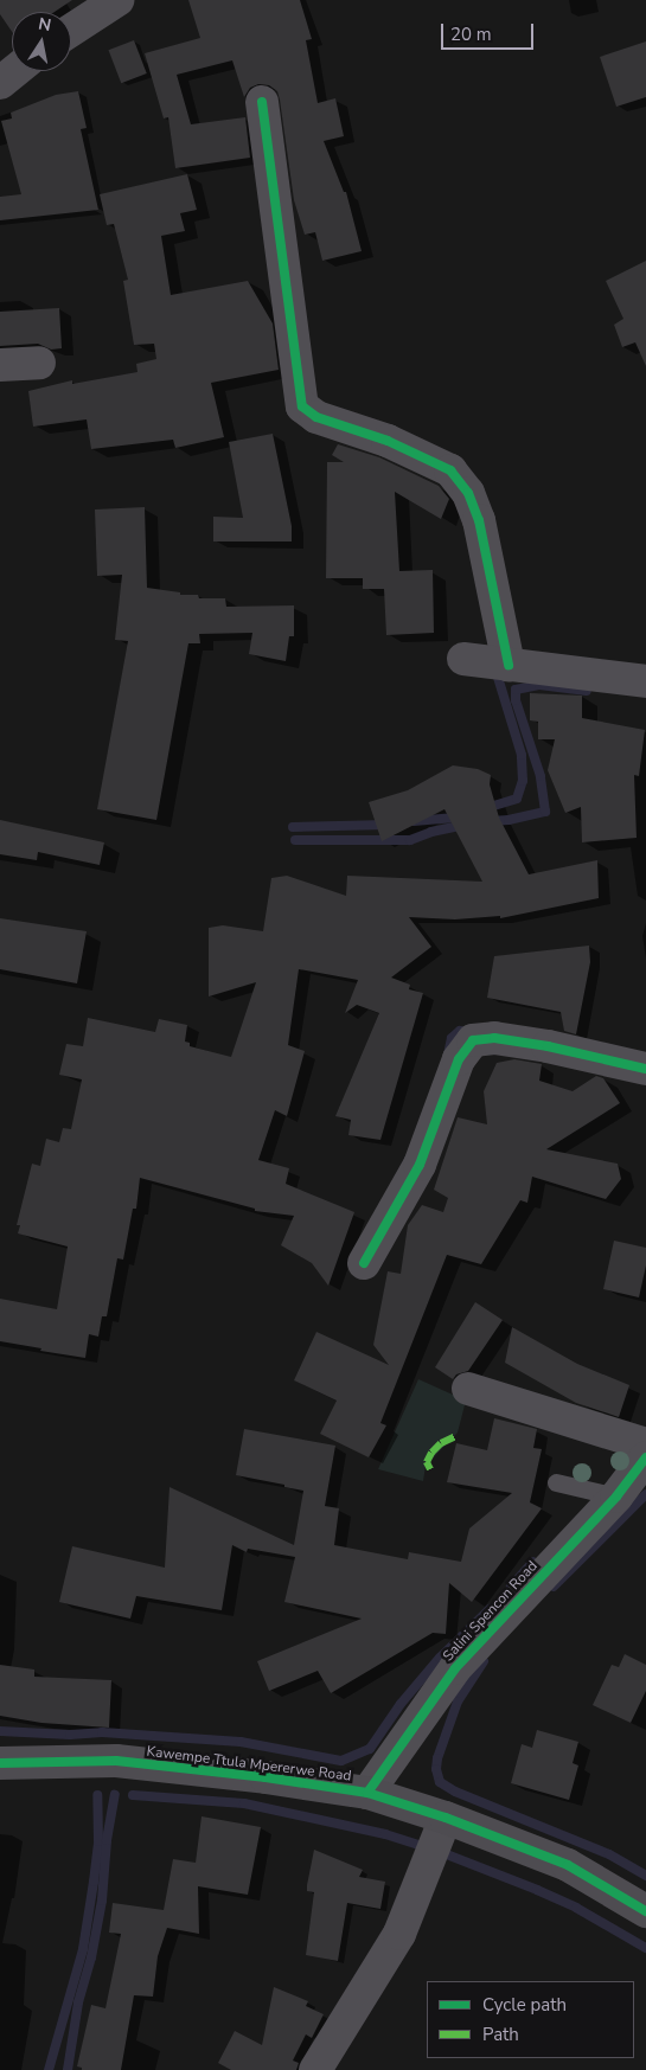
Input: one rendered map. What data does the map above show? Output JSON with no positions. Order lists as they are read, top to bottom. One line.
{"streets":{"street":["Salini Spencon Road","Kawempe Ttula Mpererwe Road"]},"crossings":[["Salini Spencon Road","Kawempe Ttula Mpererwe Road"]],"legend":["Cycle path","Path"],"scale_bar":"20 m","north":"top"}
